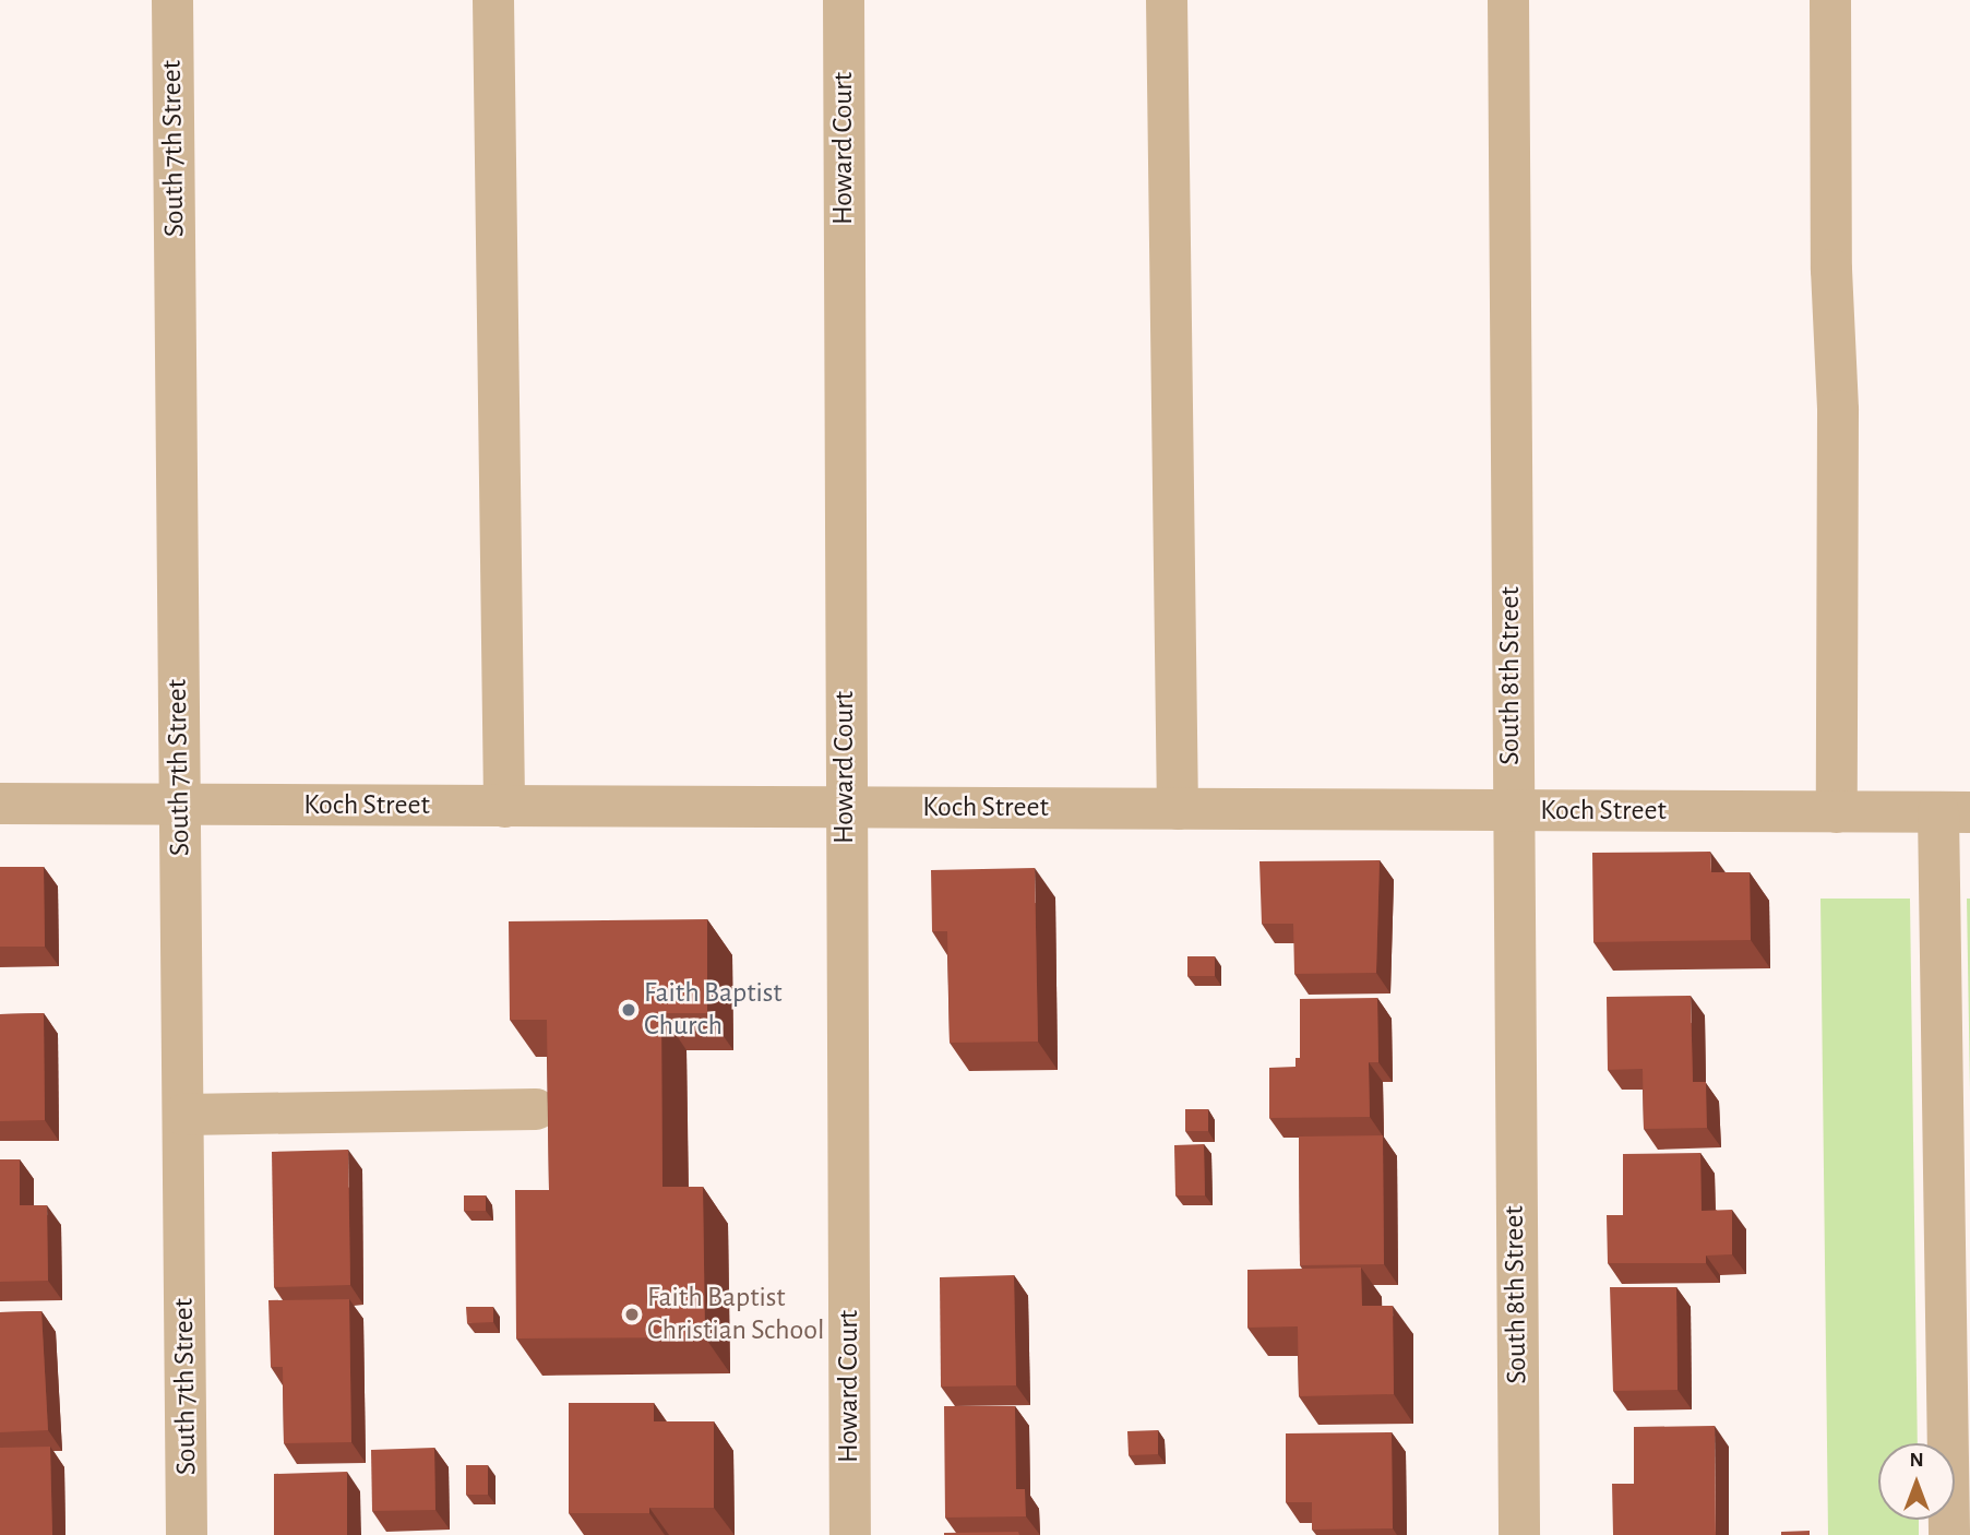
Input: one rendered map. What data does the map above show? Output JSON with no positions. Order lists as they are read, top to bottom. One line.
{"streets":{"street":["South 7th Street","Howard Court","South 8th Street","Koch Street"]},"crossings":[["South 7th Street","Koch Street"],["Howard Court","Koch Street"],["South 8th Street","Koch Street"]],"places":["Faith Baptist Church","Faith Baptist Christian School"],"north":"top"}
